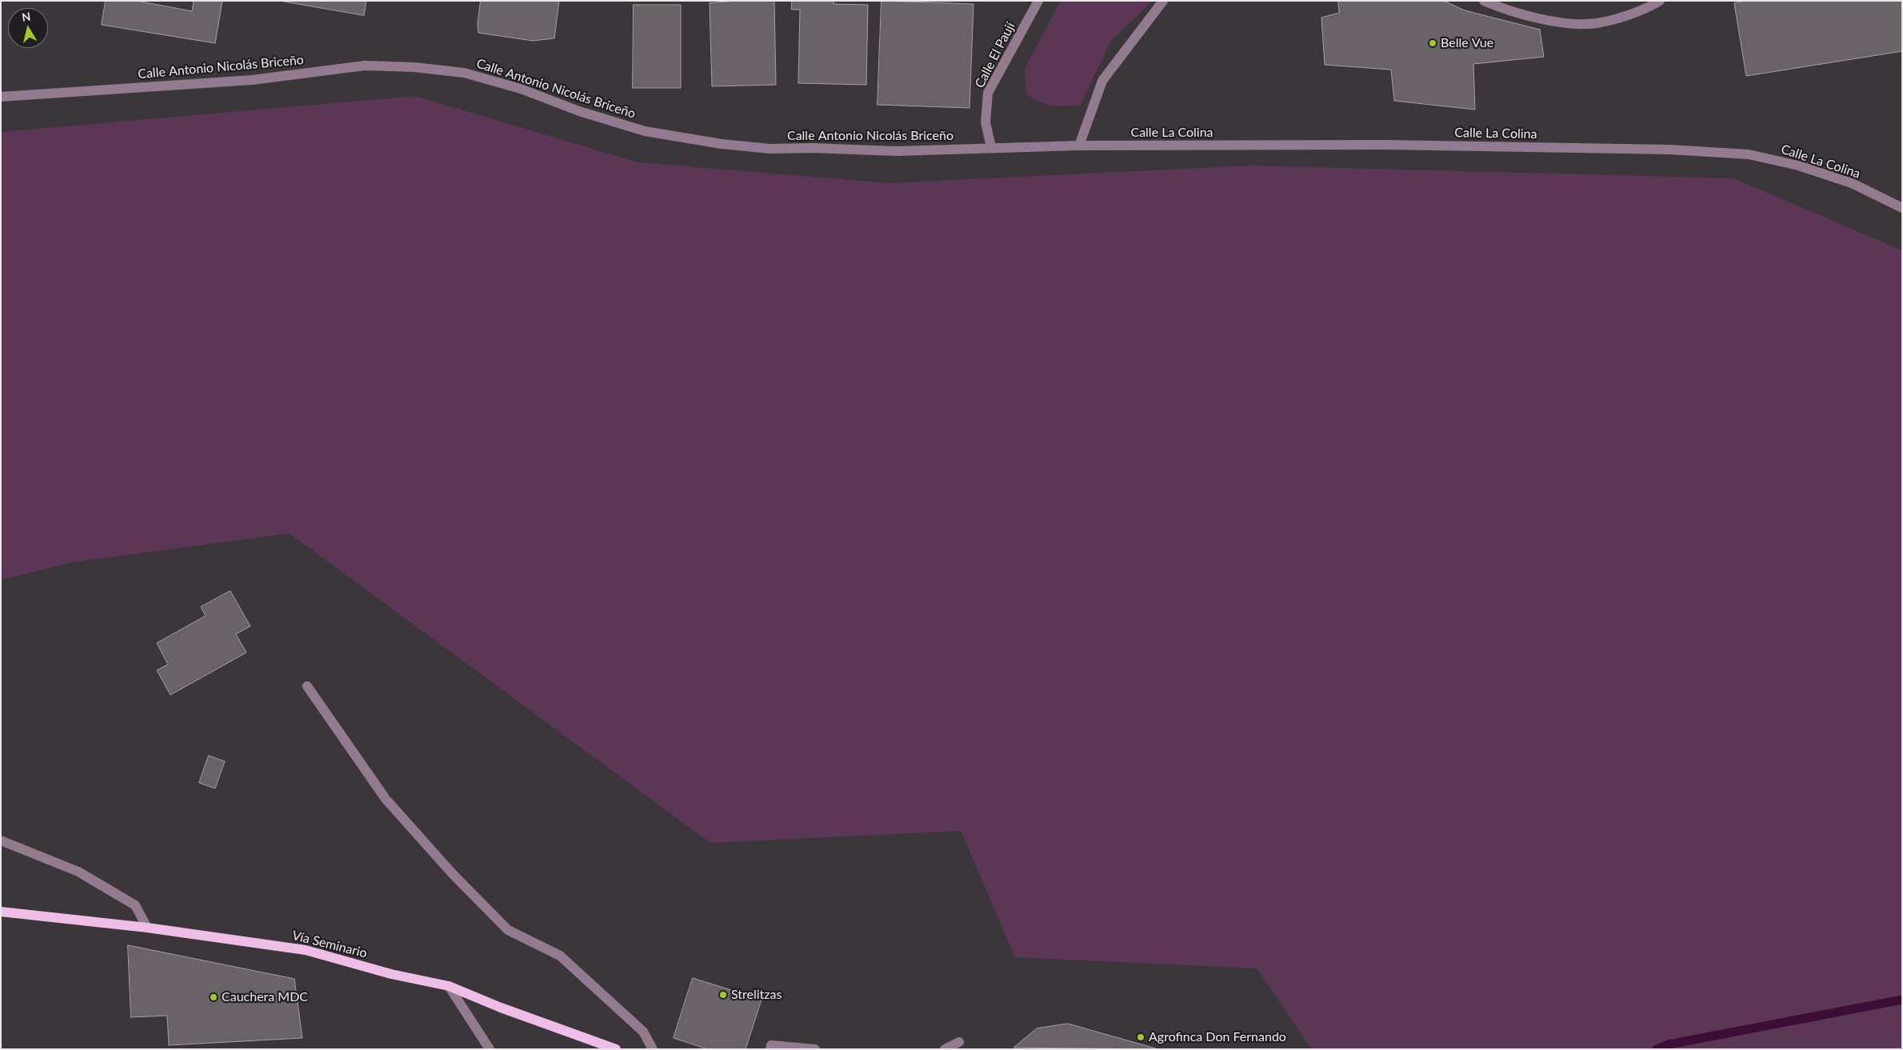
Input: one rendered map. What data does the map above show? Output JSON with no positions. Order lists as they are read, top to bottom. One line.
{"streets":{"main road":["Vía Seminario"],"street":["Calle El Paují","Calle Antonio Nicolás Briceño","Calle La Colina"]},"crossings":[["Calle El Paují","Calle Antonio Nicolás Briceño"],["Calle Antonio Nicolás Briceño","Calle La Colina"]],"places":["Belle Vue","Strelitzas","Cauchera MDC","Agrofinca Don Fernando"],"north":"top"}
